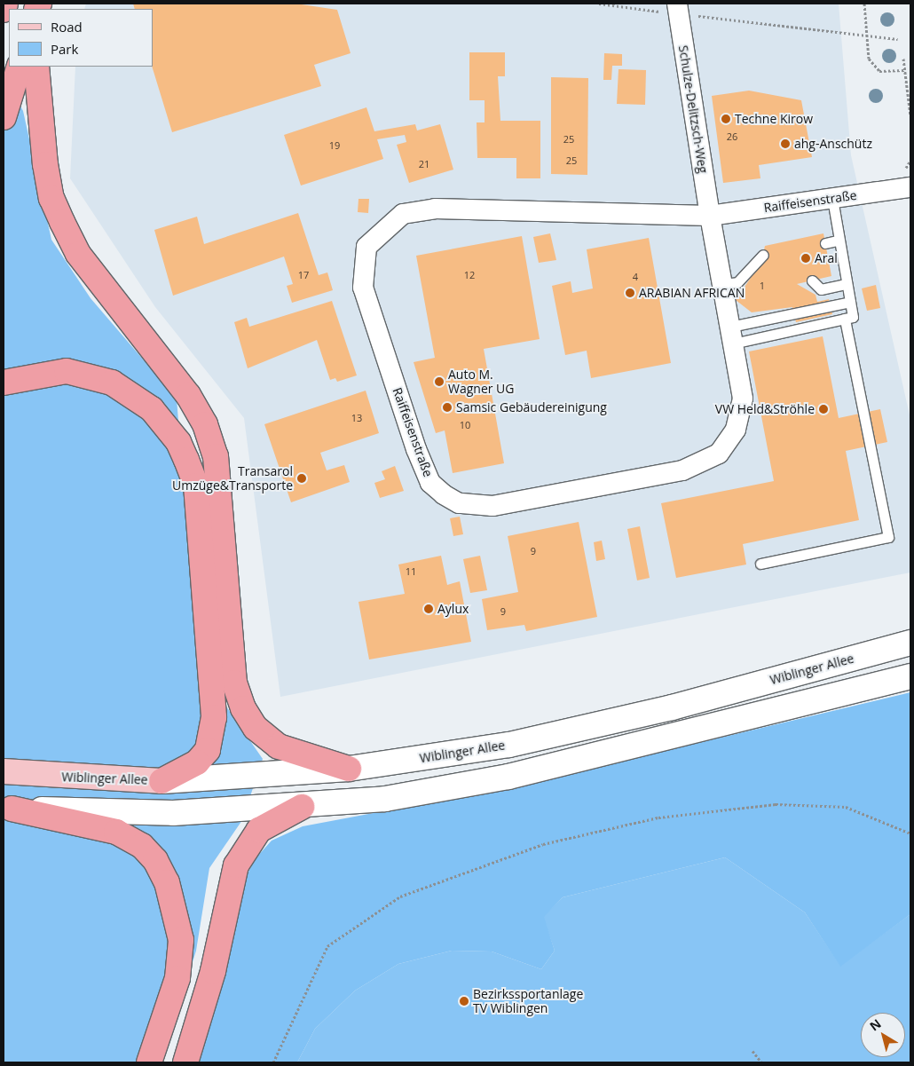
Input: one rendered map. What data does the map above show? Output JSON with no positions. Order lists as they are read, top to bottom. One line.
{"streets":{"main road":["Wiblinger Allee"],"street":["Schulze-Delitzsch-Weg","Raiffeisenstraße"]},"crossings":[["Schulze-Delitzsch-Weg","Raiffeisenstraße"]],"places":["Techne Kirow","ahg-Anschütz","Aral","ARABIAN AFRICAN","Auto M. Wagner UG","Samsic Gebäudereinigung","VW Held&Ströhle","Transarol Umzüge&Transporte","Aylux","Bezirkssportanlage TV Wiblingen"],"house_numbers":["26","25","19","25","21","17","12","4","1","13","10","9","11","9"],"legend":["Road","Park"],"north":"top left"}
